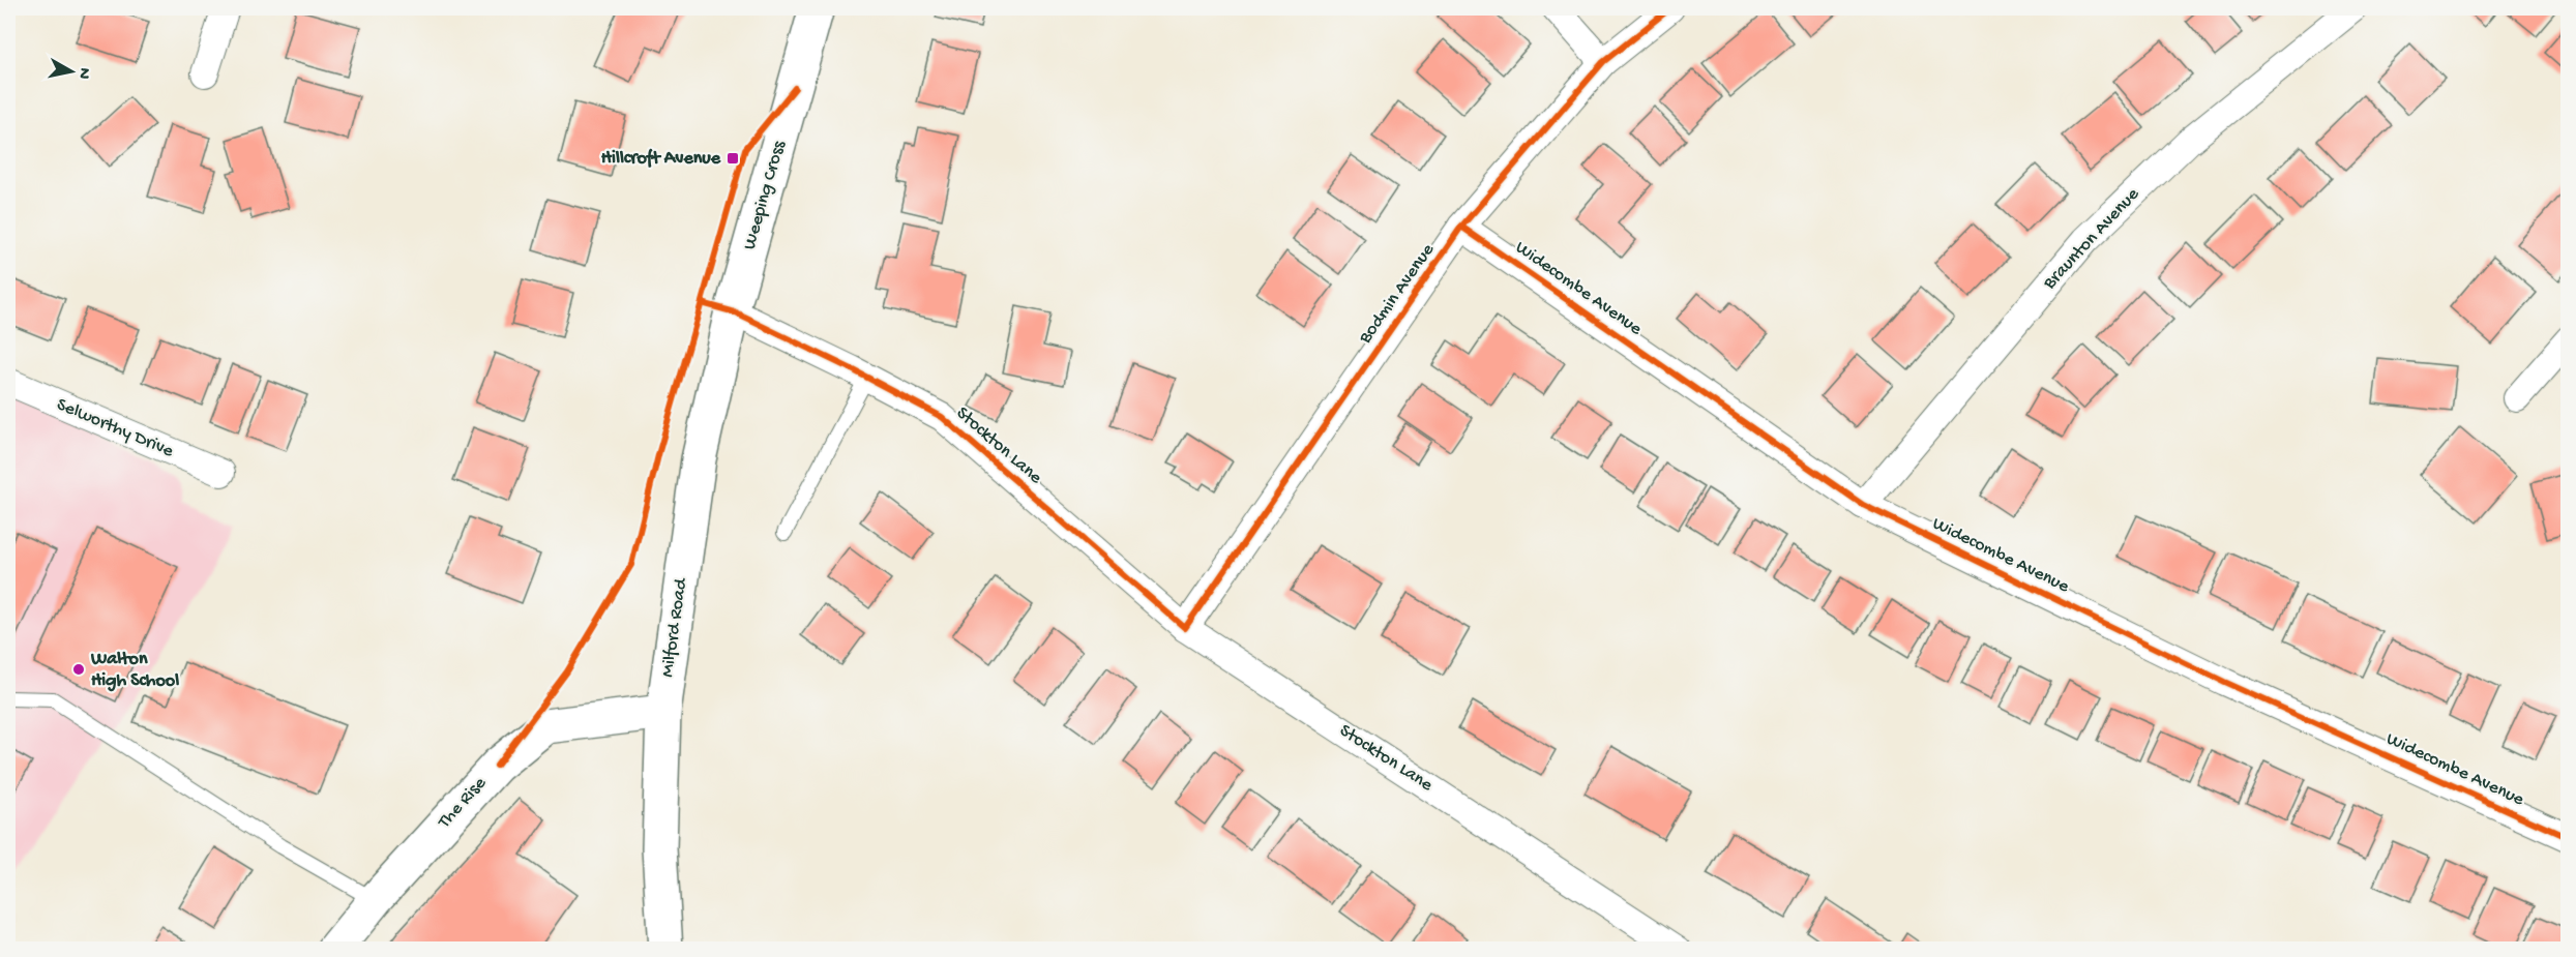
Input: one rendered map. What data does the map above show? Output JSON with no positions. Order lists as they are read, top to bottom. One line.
{"streets":{"main road":["Weeping Cross","Milford Road","The Rise"],"street":["Braunton Avenue","Widecombe Avenue","Bodmin Avenue","Selworthy Drive","Stockton Lane"]},"crossings":[["Weeping Cross","Stockton Lane"],["Weeping Cross","Milford Road"],["Braunton Avenue","Widecombe Avenue"],["Widecombe Avenue","Bodmin Avenue"],["Bodmin Avenue","Stockton Lane"],["Stockton Lane","Milford Road"],["Milford Road","The Rise"]],"places":{"transit":["Hillcroft Avenue"],"other":["Walton High School"]},"north":"right"}
